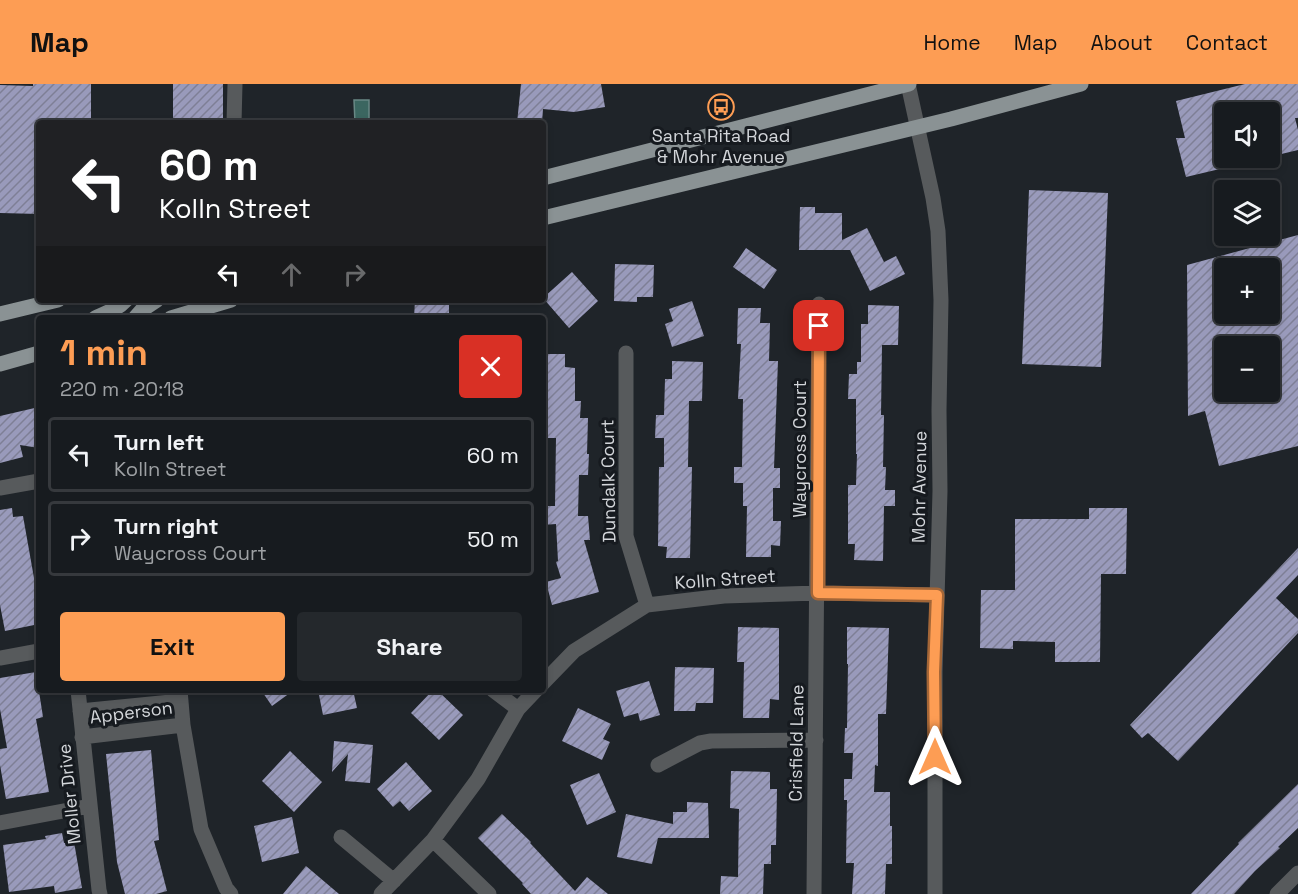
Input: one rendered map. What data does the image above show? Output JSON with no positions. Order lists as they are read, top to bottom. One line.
{"streets":{"street":["Waycross Court","Dundalk Court","Mohr Avenue","Kolln Street","Apperson","Crisfield Lane","Moller Drive"]},"crossings":[["Waycross Court","Kolln Street"],["Waycross Court","Crisfield Lane"],["Dundalk Court","Kolln Street"],["Mohr Avenue","Kolln Street"],["Kolln Street","Crisfield Lane"],["Apperson","Moller Drive"]],"places":{"bus stop":["Santa Rita Road & Mohr Avenue"]},"page":{"header":"Map","nav":["Home","Map","About","Contact"],"map_buttons":["+","−"],"turn":["60 m","Kolln Street"],"heading":["1 min","220 m · 20:18"],"list":[{"name":"Turn left","note":"Kolln Street","value":"60 m"},{"name":"Turn right","note":"Waycross Court","value":"50 m"}],"buttons":["Exit","Share"]}}
